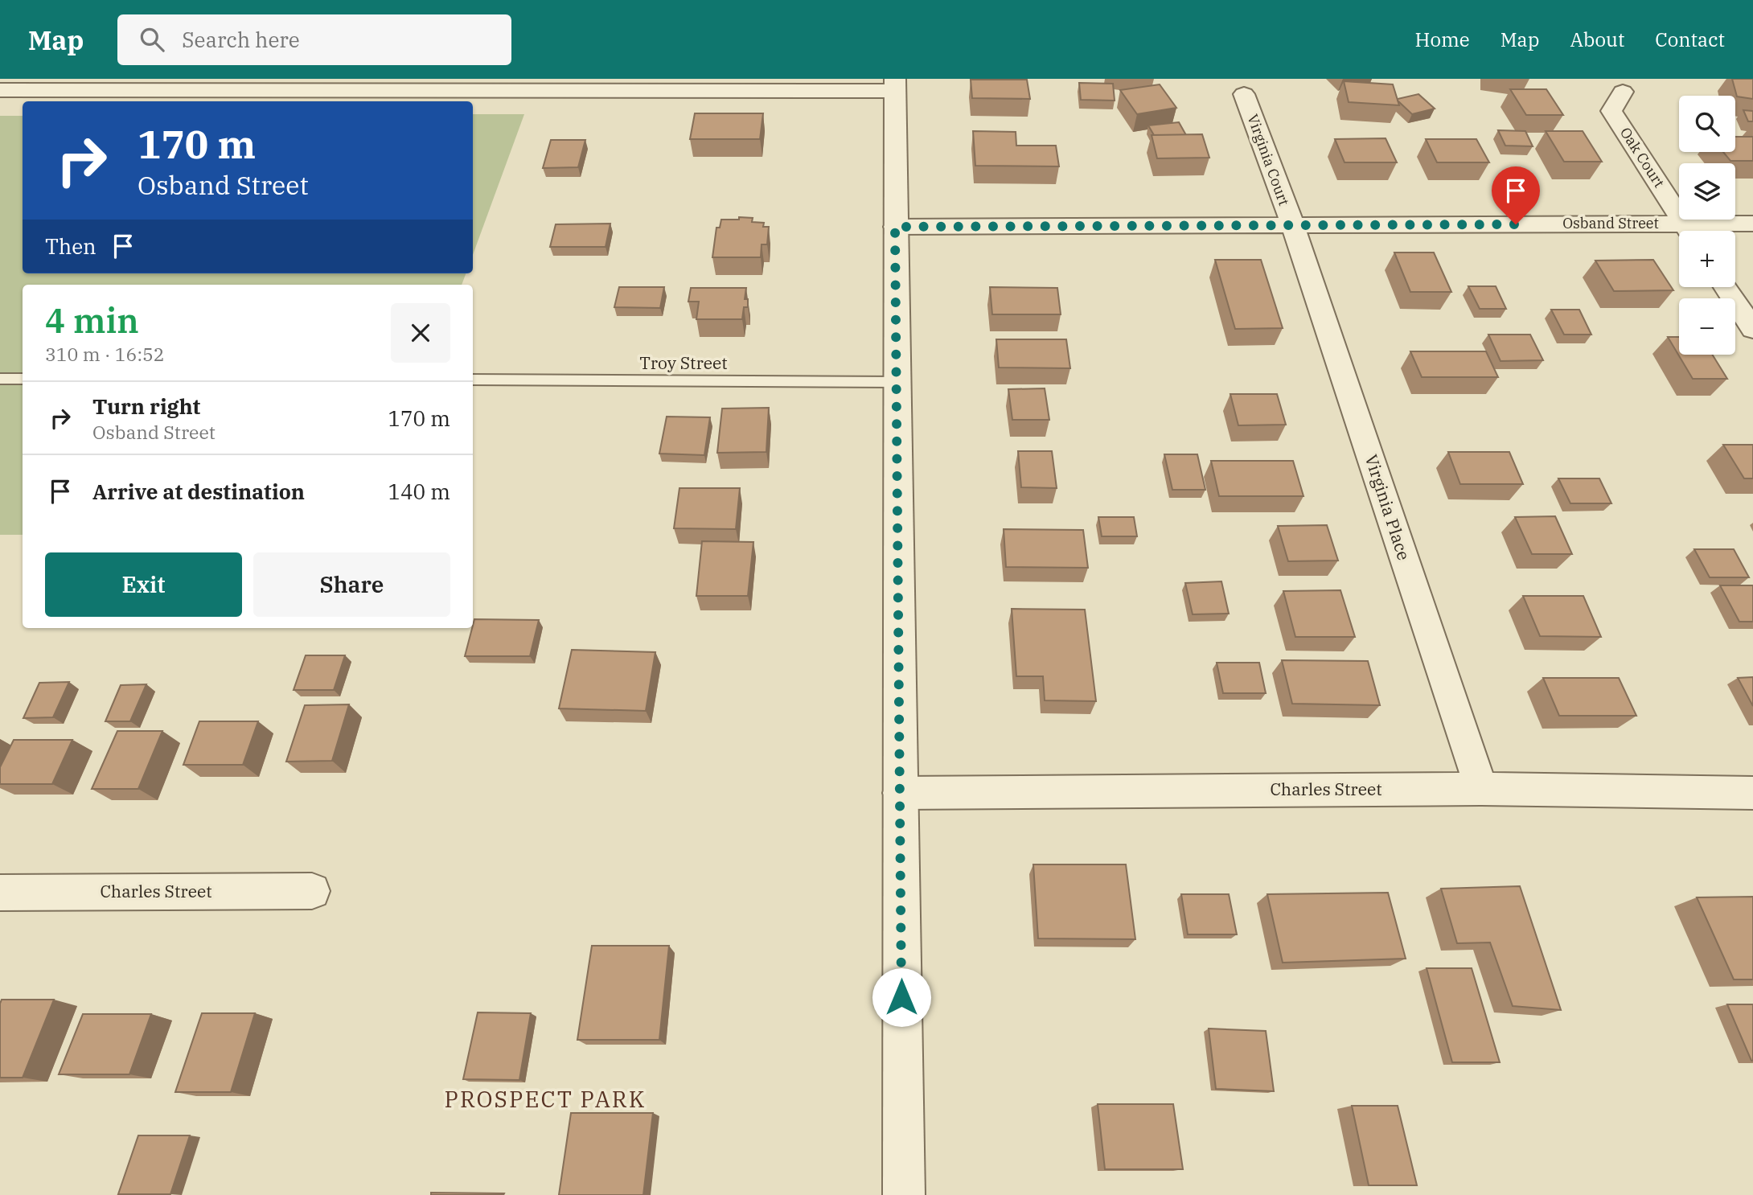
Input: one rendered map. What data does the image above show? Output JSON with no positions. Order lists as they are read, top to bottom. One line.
{"streets":{"street":["Oak Court","Virginia Court","Osband Street","Virginia Place","Charles Street"],"lane":["Troy Street"]},"crossings":[["Virginia Court","Osband Street"],["Virginia Court","Virginia Place"],["Osband Street","Virginia Place"],["Virginia Place","Charles Street"]],"districts":["PROSPECT PARK"],"page":{"header":"Map","search":"Search here","nav":["Home","Map","About","Contact"],"map_buttons":["+","−"],"turn":["170 m","Osband Street"],"then":"Then","heading":["4 min","310 m · 16:52"],"list":[{"name":"Turn right","note":"Osband Street","value":"170 m"},{"name":"Arrive at destination","value":"140 m"}],"buttons":["Exit","Share"]}}
